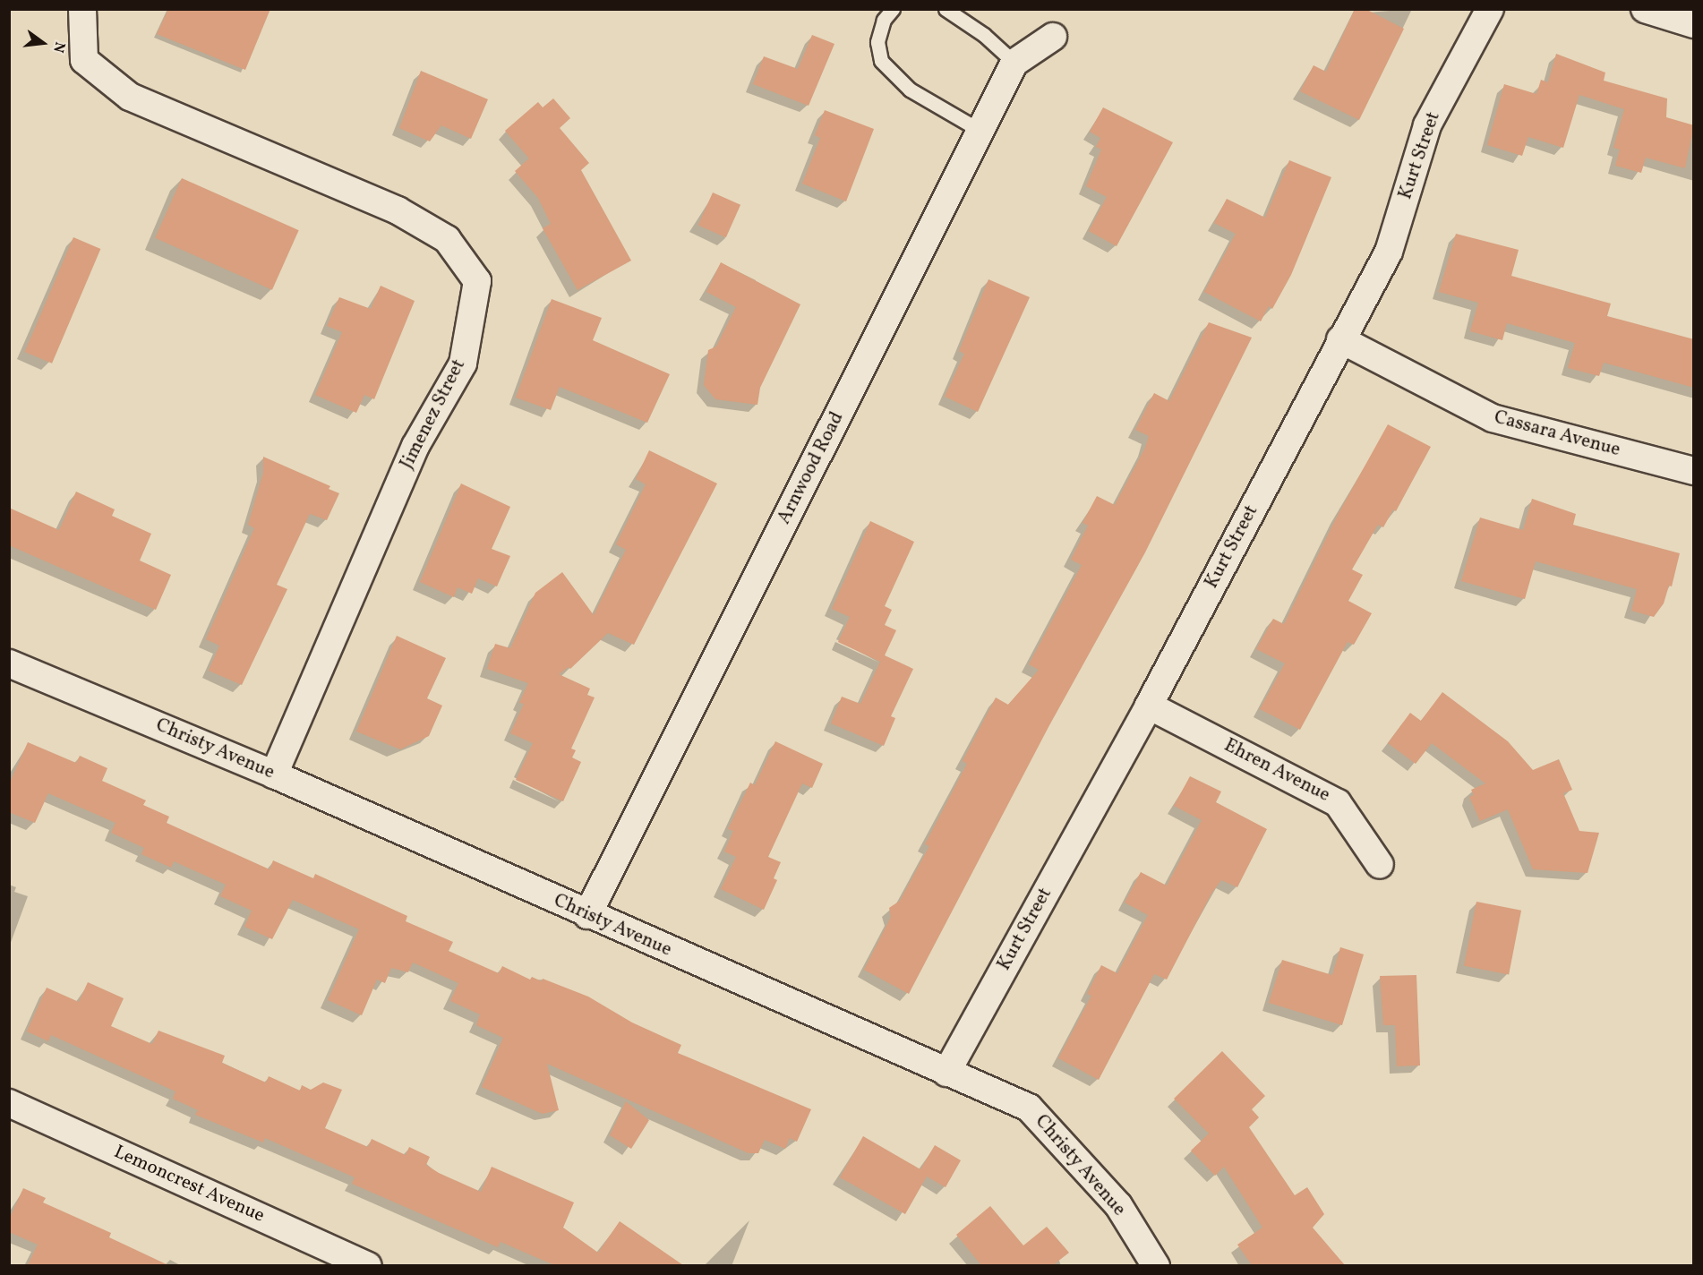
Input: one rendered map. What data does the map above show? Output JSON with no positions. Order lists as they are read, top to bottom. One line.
{"streets":{"street":["Kurt Street","Jimenez Street","Cassara Avenue","Arnwood Road","Christy Avenue","Ehren Avenue","Lemoncrest Avenue"]},"crossings":[["Kurt Street","Cassara Avenue"],["Kurt Street","Christy Avenue"],["Kurt Street","Ehren Avenue"],["Jimenez Street","Christy Avenue"],["Arnwood Road","Christy Avenue"]],"north":"right"}
